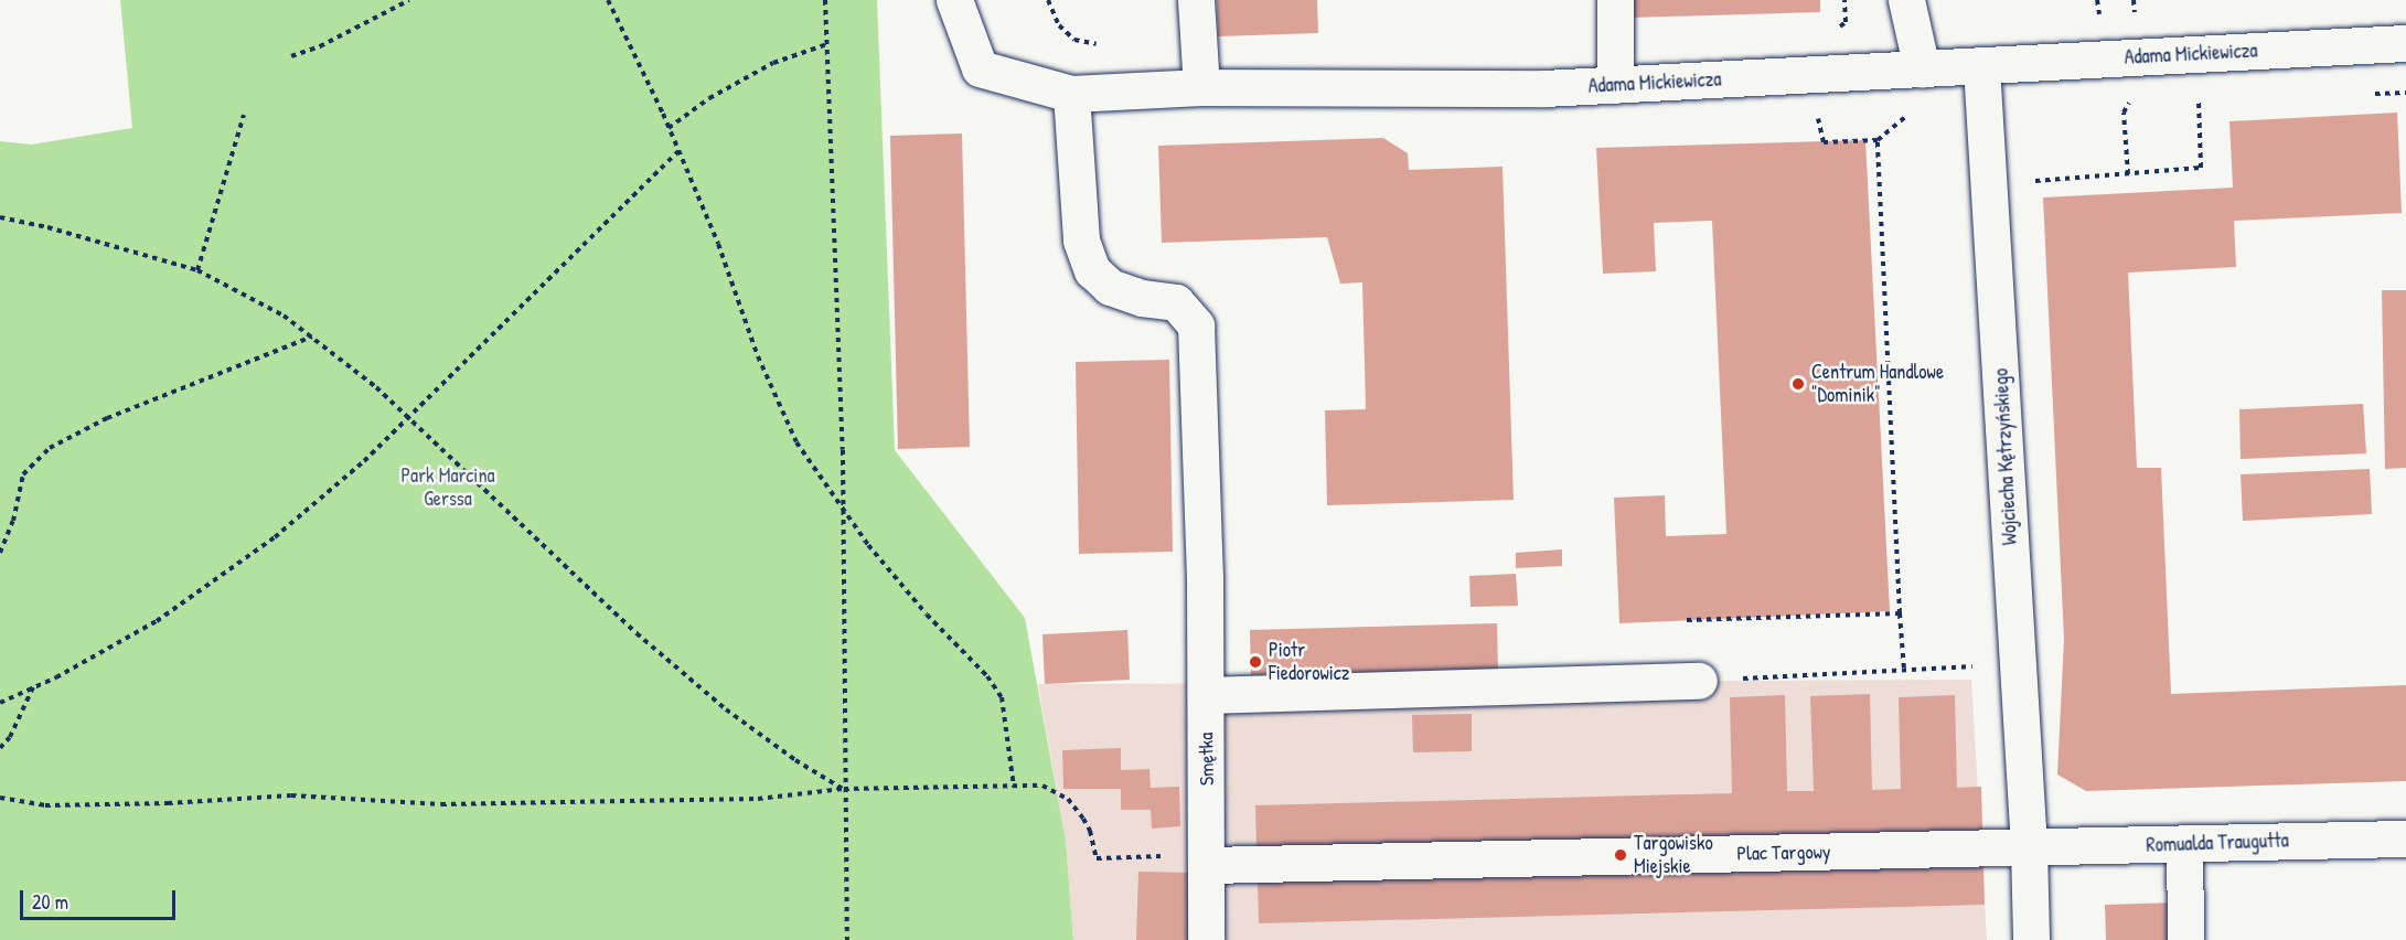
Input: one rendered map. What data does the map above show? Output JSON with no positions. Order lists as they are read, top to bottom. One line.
{"streets":{"street":["Adama Mickiewicza","Wojciecha Kętrzyńskiego","Smętka","Romualda Traugutta","Plac Targowy"]},"crossings":[["Adama Mickiewicza","Wojciecha Kętrzyńskiego"],["Adama Mickiewicza","Smętka"],["Wojciecha Kętrzyńskiego","Romualda Traugutta"],["Wojciecha Kętrzyńskiego","Plac Targowy"],["Smętka","Plac Targowy"],["Romualda Traugutta","Plac Targowy"]],"parks":["Park Marcina Gerssa"],"places":["Centrum Handlowe \"Dominik\"","Piotr Fiedorowicz","Targowisko Miejskie"],"scale_bar":"20 m"}
